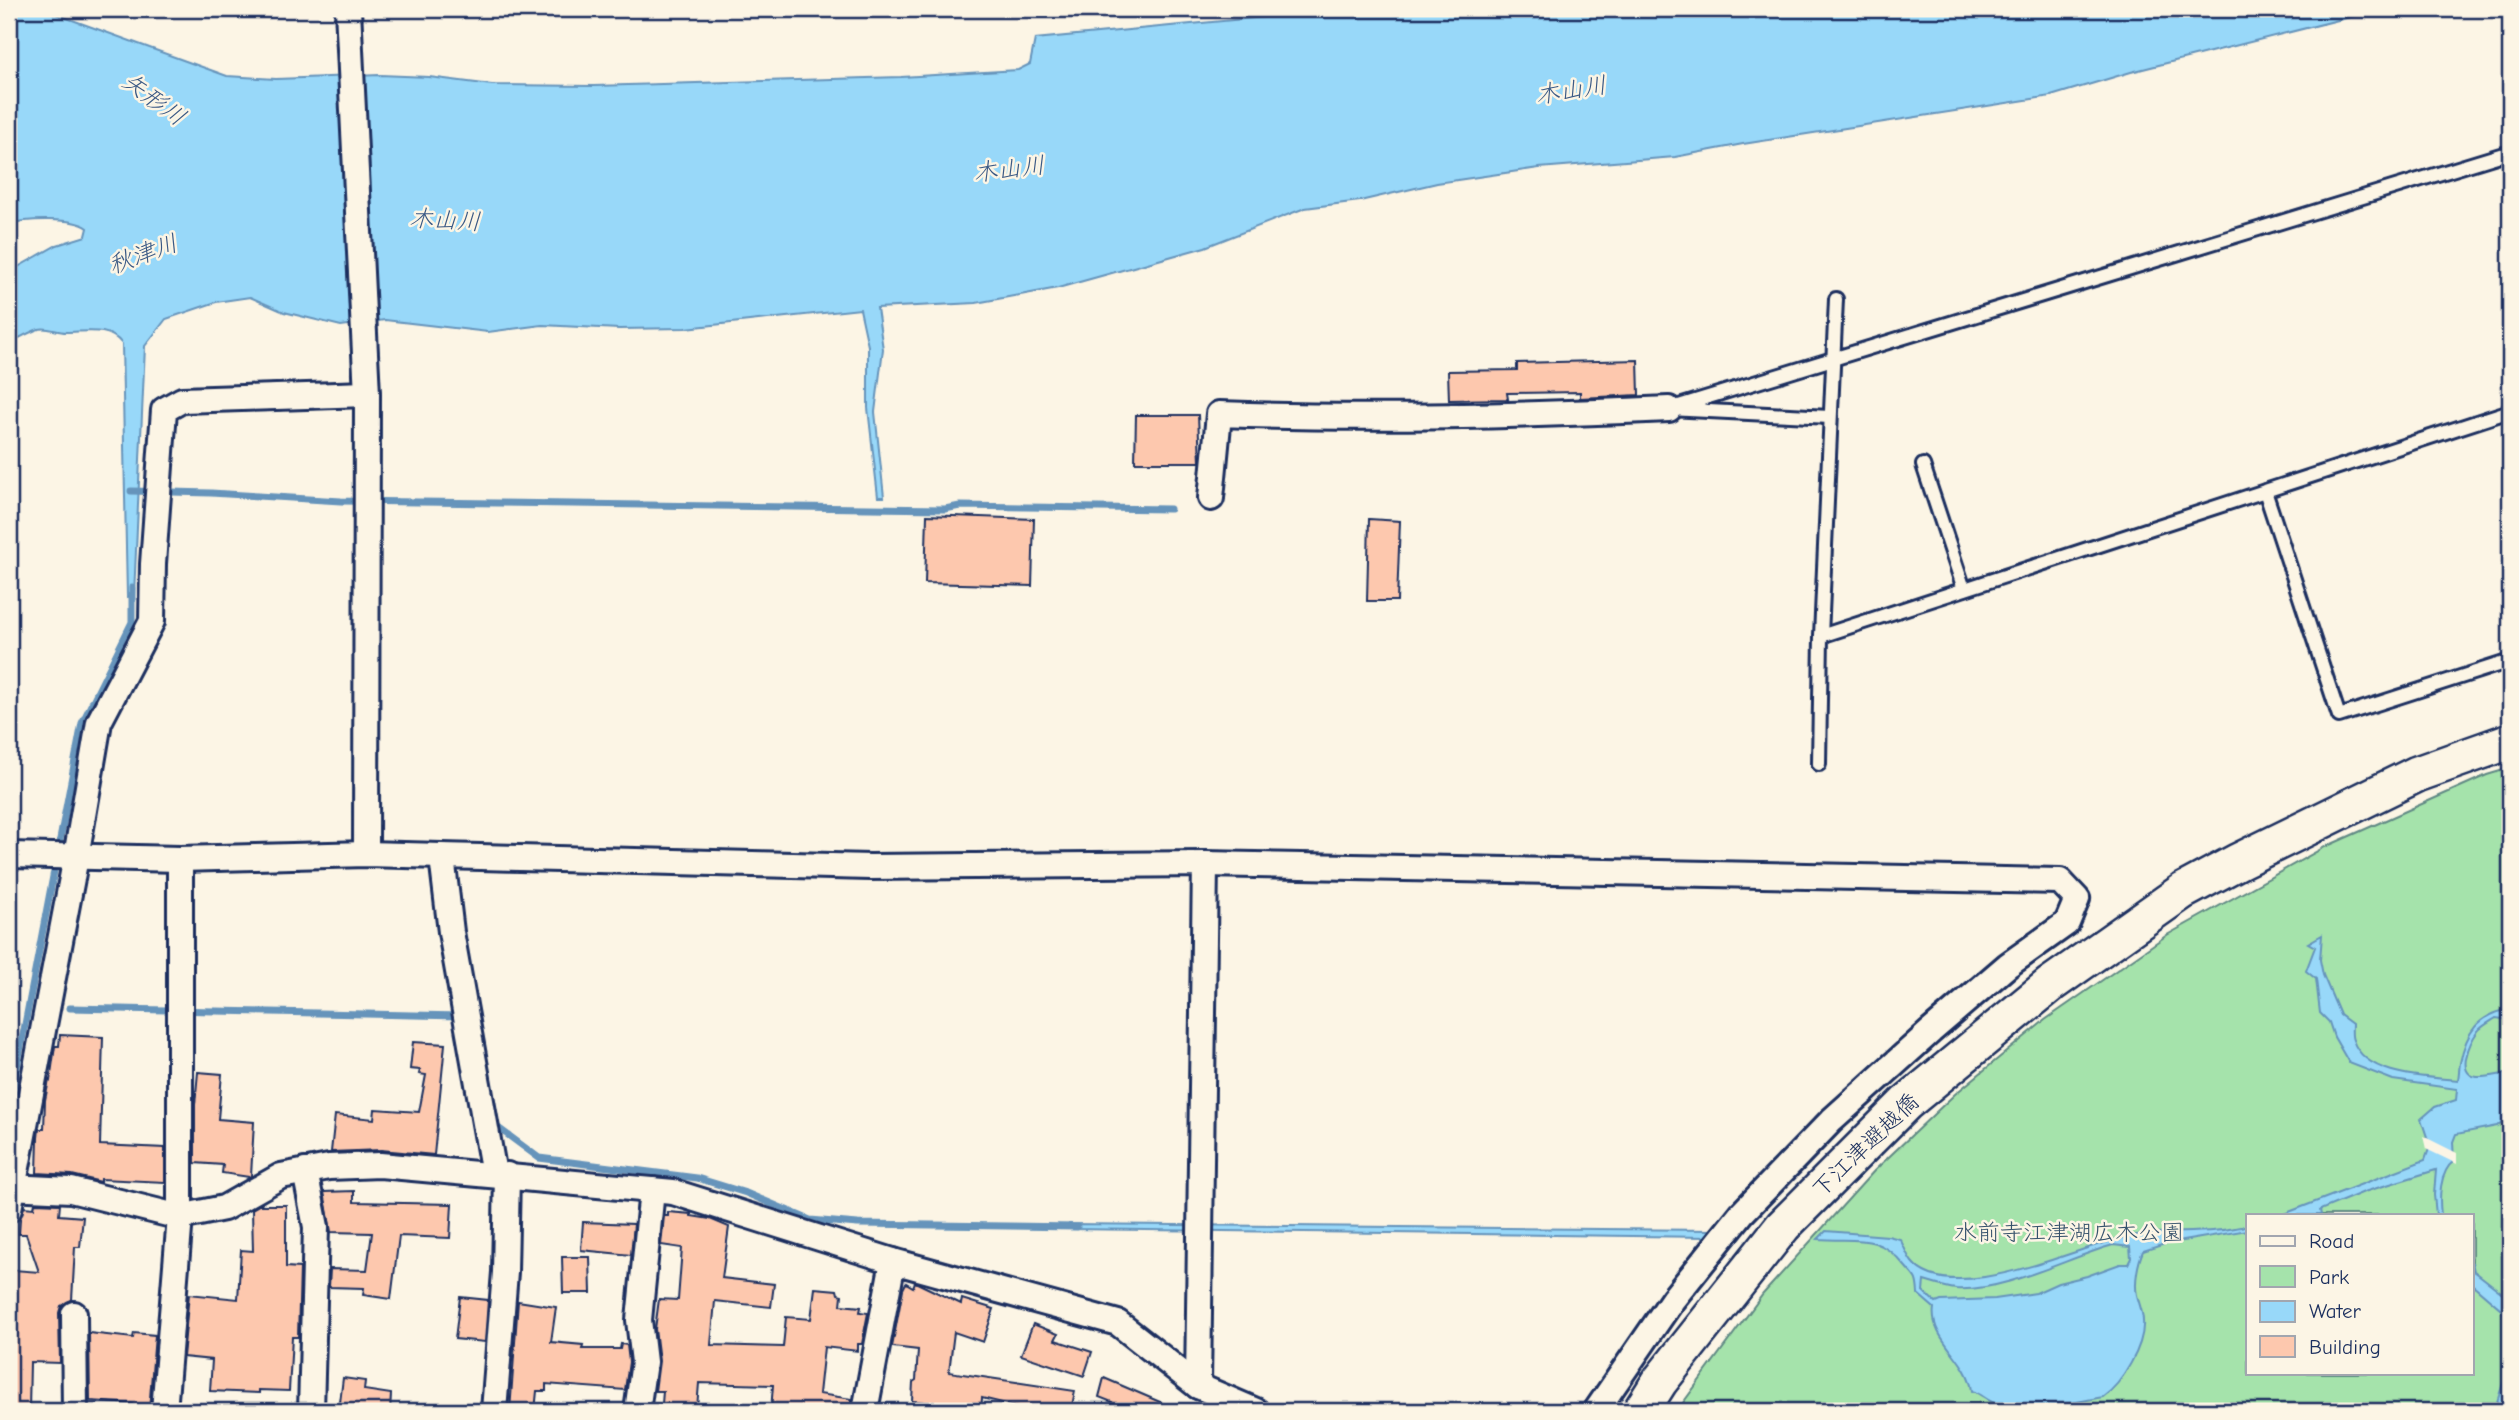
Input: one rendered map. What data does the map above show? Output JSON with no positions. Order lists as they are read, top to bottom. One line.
{"streets":{"street":["下江津避越僑"]},"water":["木山川","矢形川","秋津川"],"parks":["水前寺江津湖広木公園"],"legend":["Road","Park","Water","Building"]}
